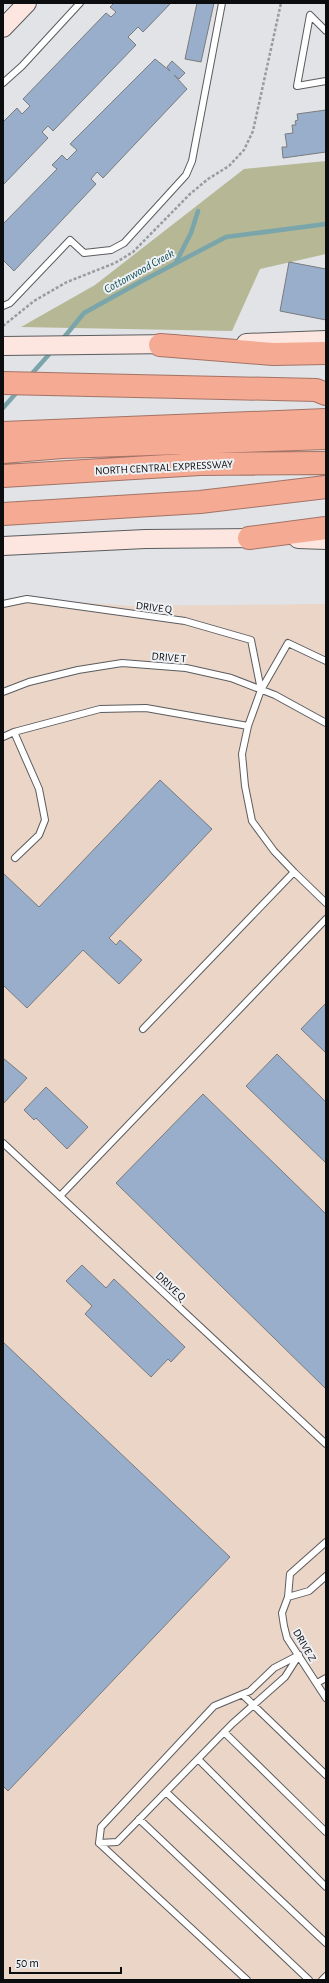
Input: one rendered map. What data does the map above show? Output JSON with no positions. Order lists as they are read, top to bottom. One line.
{"streets":{"highway":["NORTH CENTRAL EXPRESSWAY"],"lane":["DRIVE Q","DRIVE T","DRIVE Z"]},"crossings":[["DRIVE Q","DRIVE T"]],"water":["Cottonwood Creek"],"scale_bar":"50 m"}
